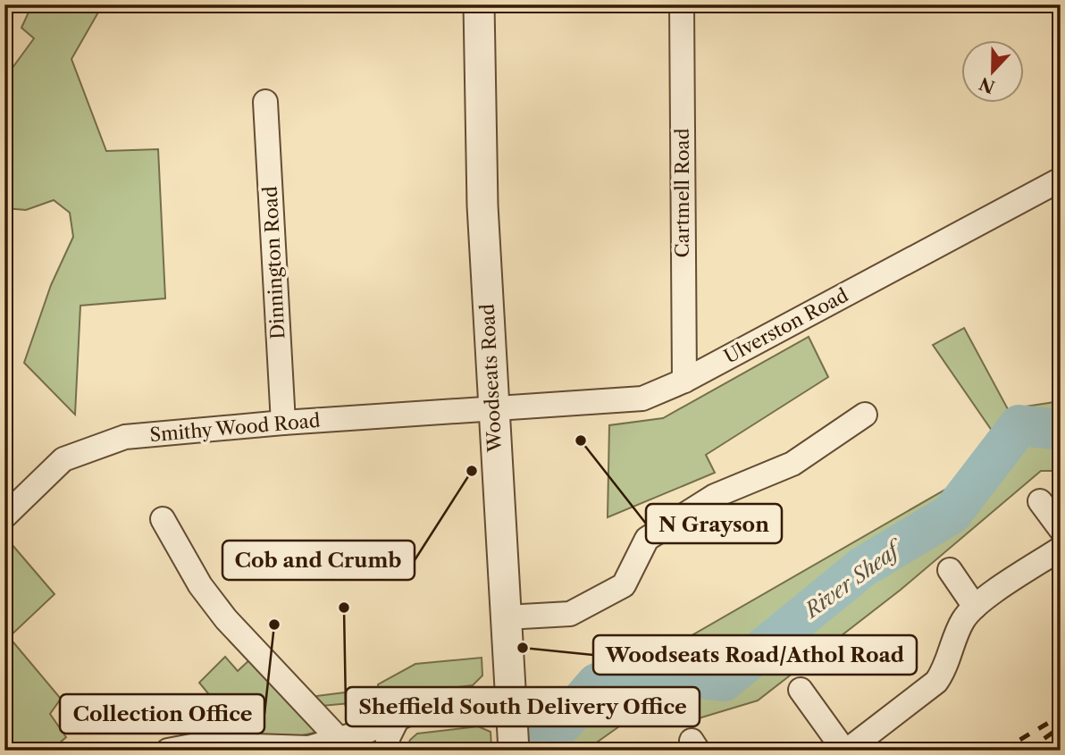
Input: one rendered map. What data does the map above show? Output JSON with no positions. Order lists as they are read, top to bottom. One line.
{"streets":{"street":["Cartmell Road","Dinnington Road","Ulverston Road","Woodseats Road","Smithy Wood Road"]},"crossings":[["Cartmell Road","Ulverston Road"],["Dinnington Road","Smithy Wood Road"],["Ulverston Road","Woodseats Road"],["Ulverston Road","Smithy Wood Road"],["Woodseats Road","Smithy Wood Road"]],"water":["River Sheaf"],"places":["N Grayson","Cob and Crumb","Sheffield South Delivery Office","Collection Office","Woodseats Road/Athol Road"],"north":"bottom"}
